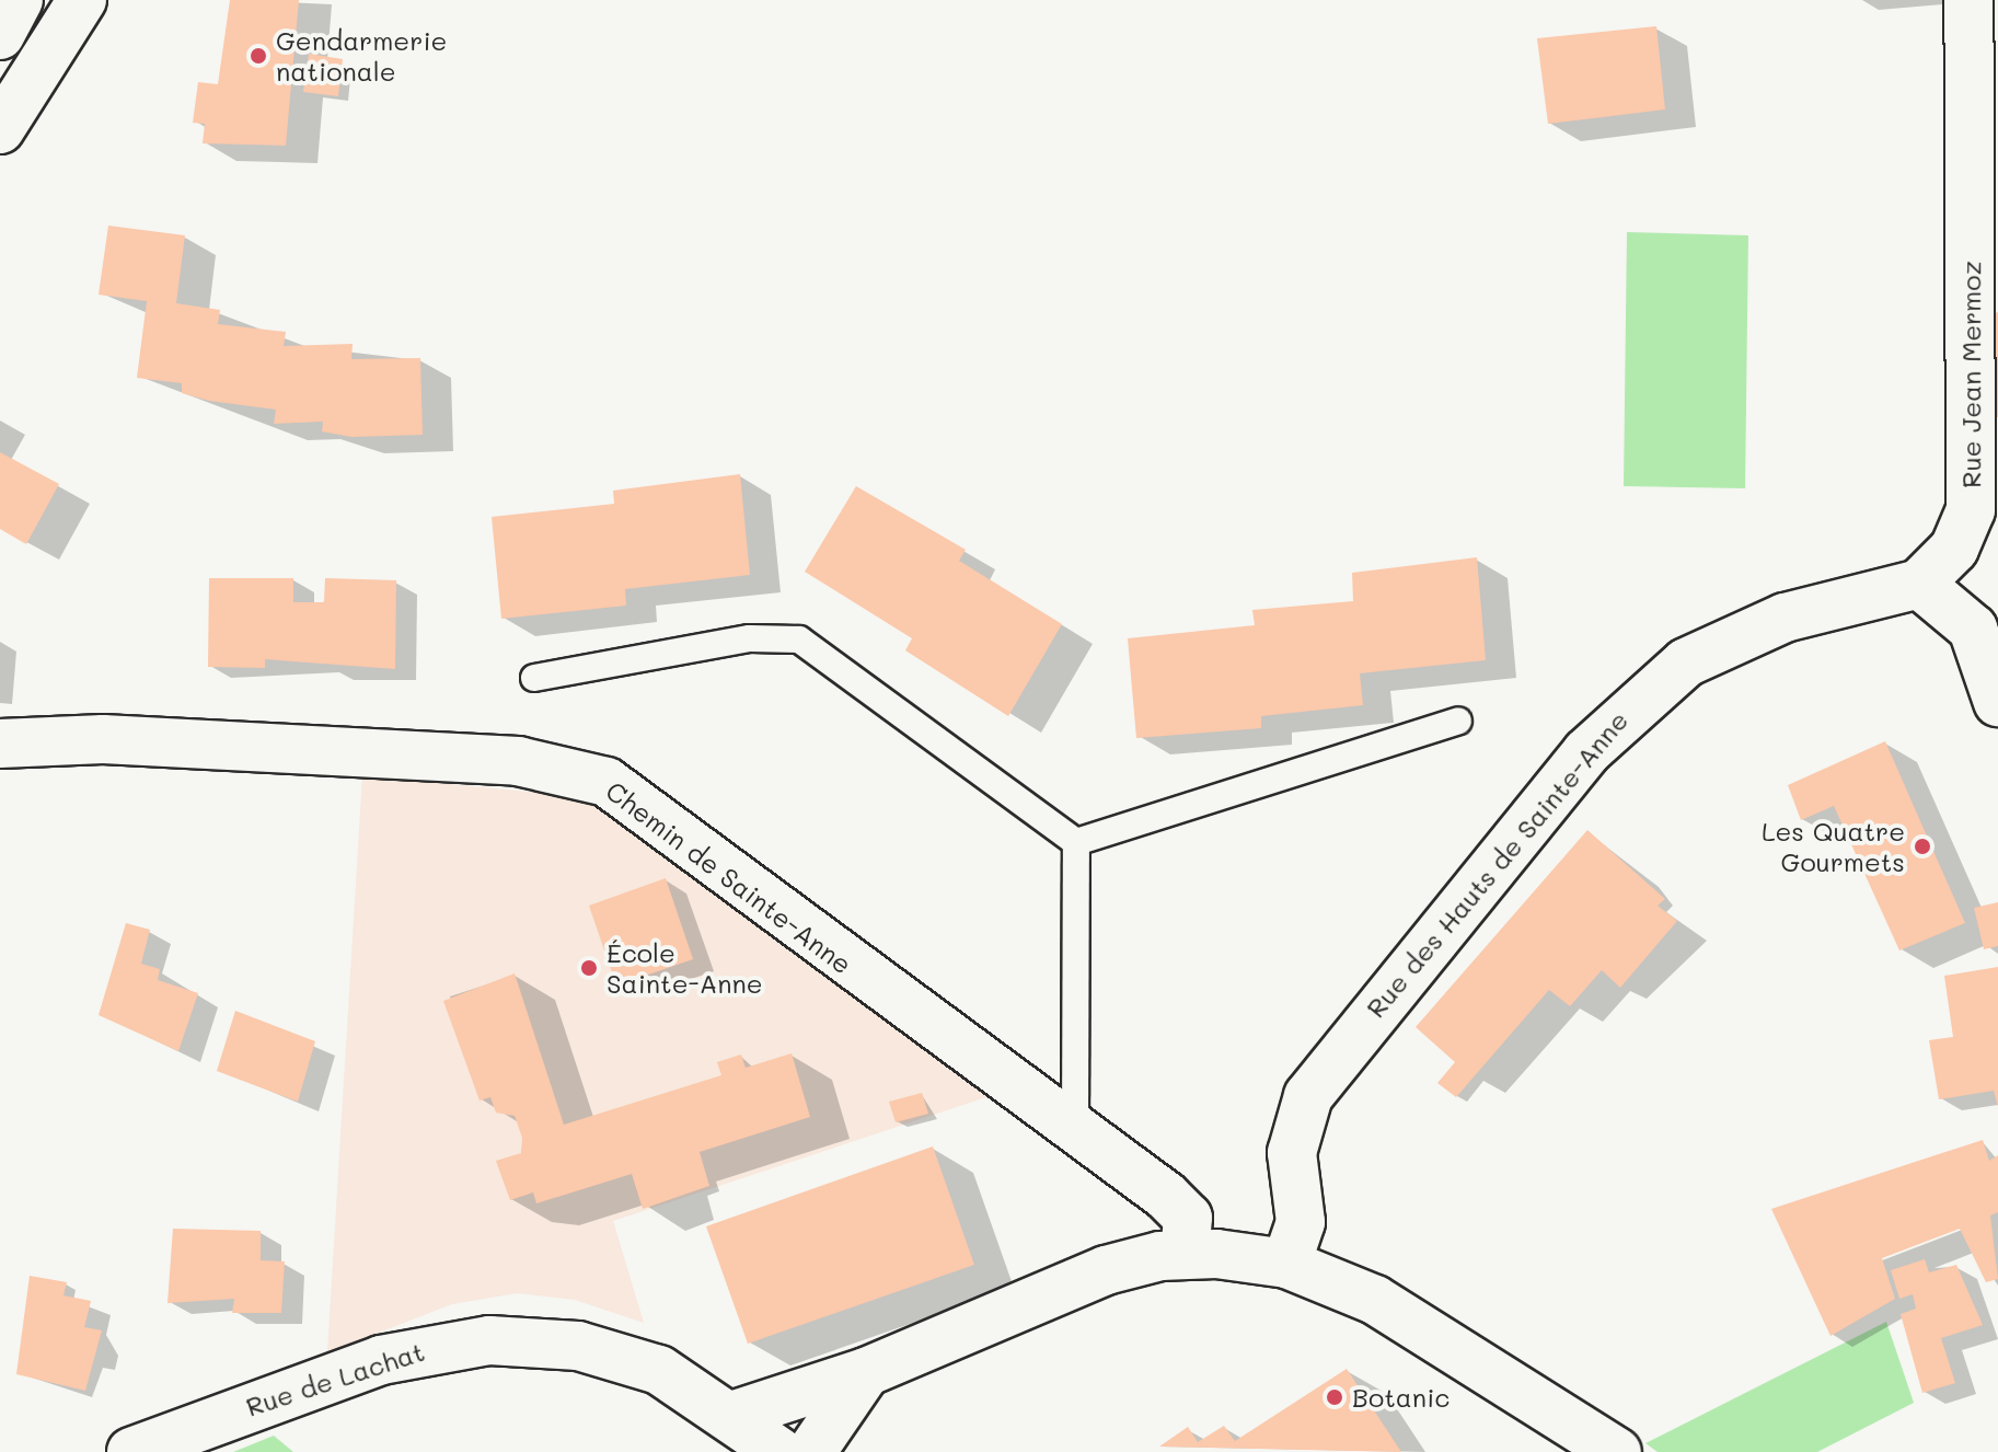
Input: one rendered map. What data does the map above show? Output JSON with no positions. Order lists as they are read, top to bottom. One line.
{"streets":{"street":["Rue Jean Mermoz","Rue des Hauts de Sainte-Anne","Chemin de Sainte-Anne","Rue de Lachat"]},"crossings":[["Rue Jean Mermoz","Rue des Hauts de Sainte-Anne"]],"places":["Gendarmerie nationale","Les Quatre Gourmets","École Sainte-Anne","Botanic"]}
